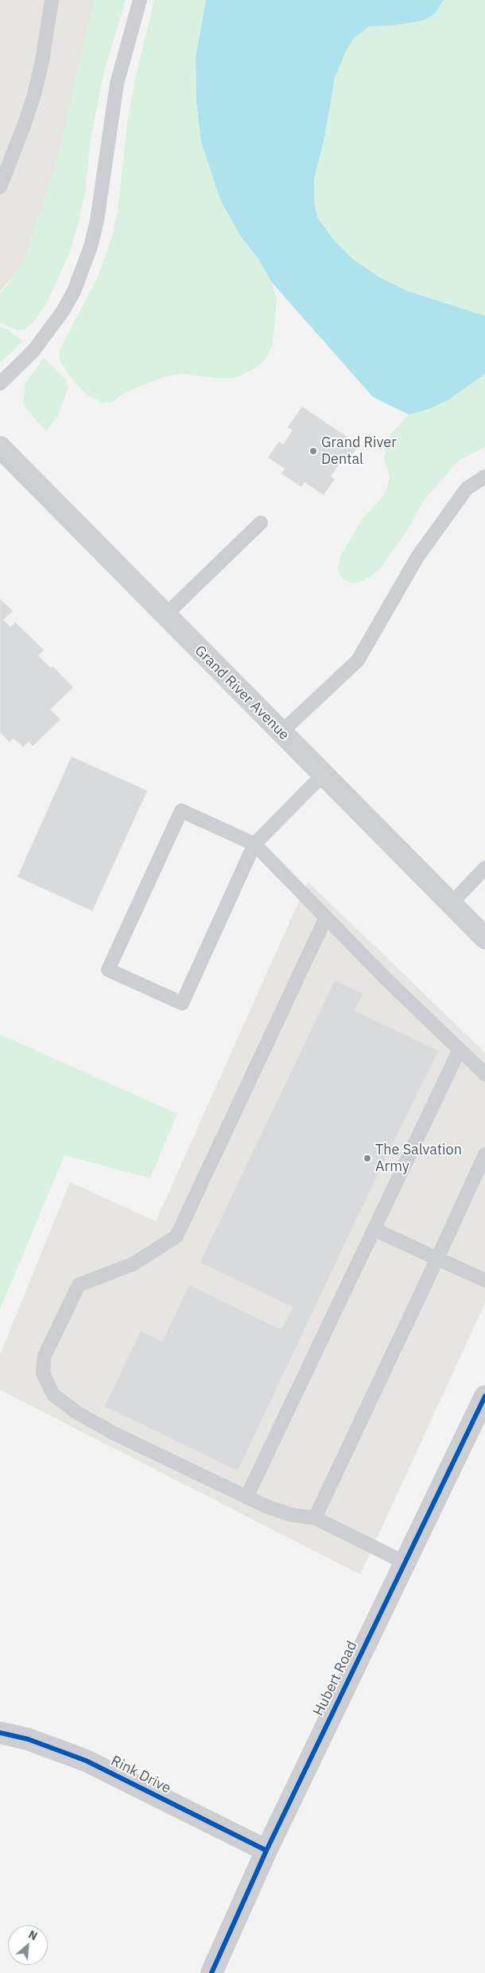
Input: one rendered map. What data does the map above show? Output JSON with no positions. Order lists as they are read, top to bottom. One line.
{"streets":{"main road":["Grand River Avenue"],"street":["Hubert Road","Rink Drive"]},"crossings":[["Hubert Road","Rink Drive"]],"places":["Grand River Dental","The Salvation Army"],"north":"top right"}
